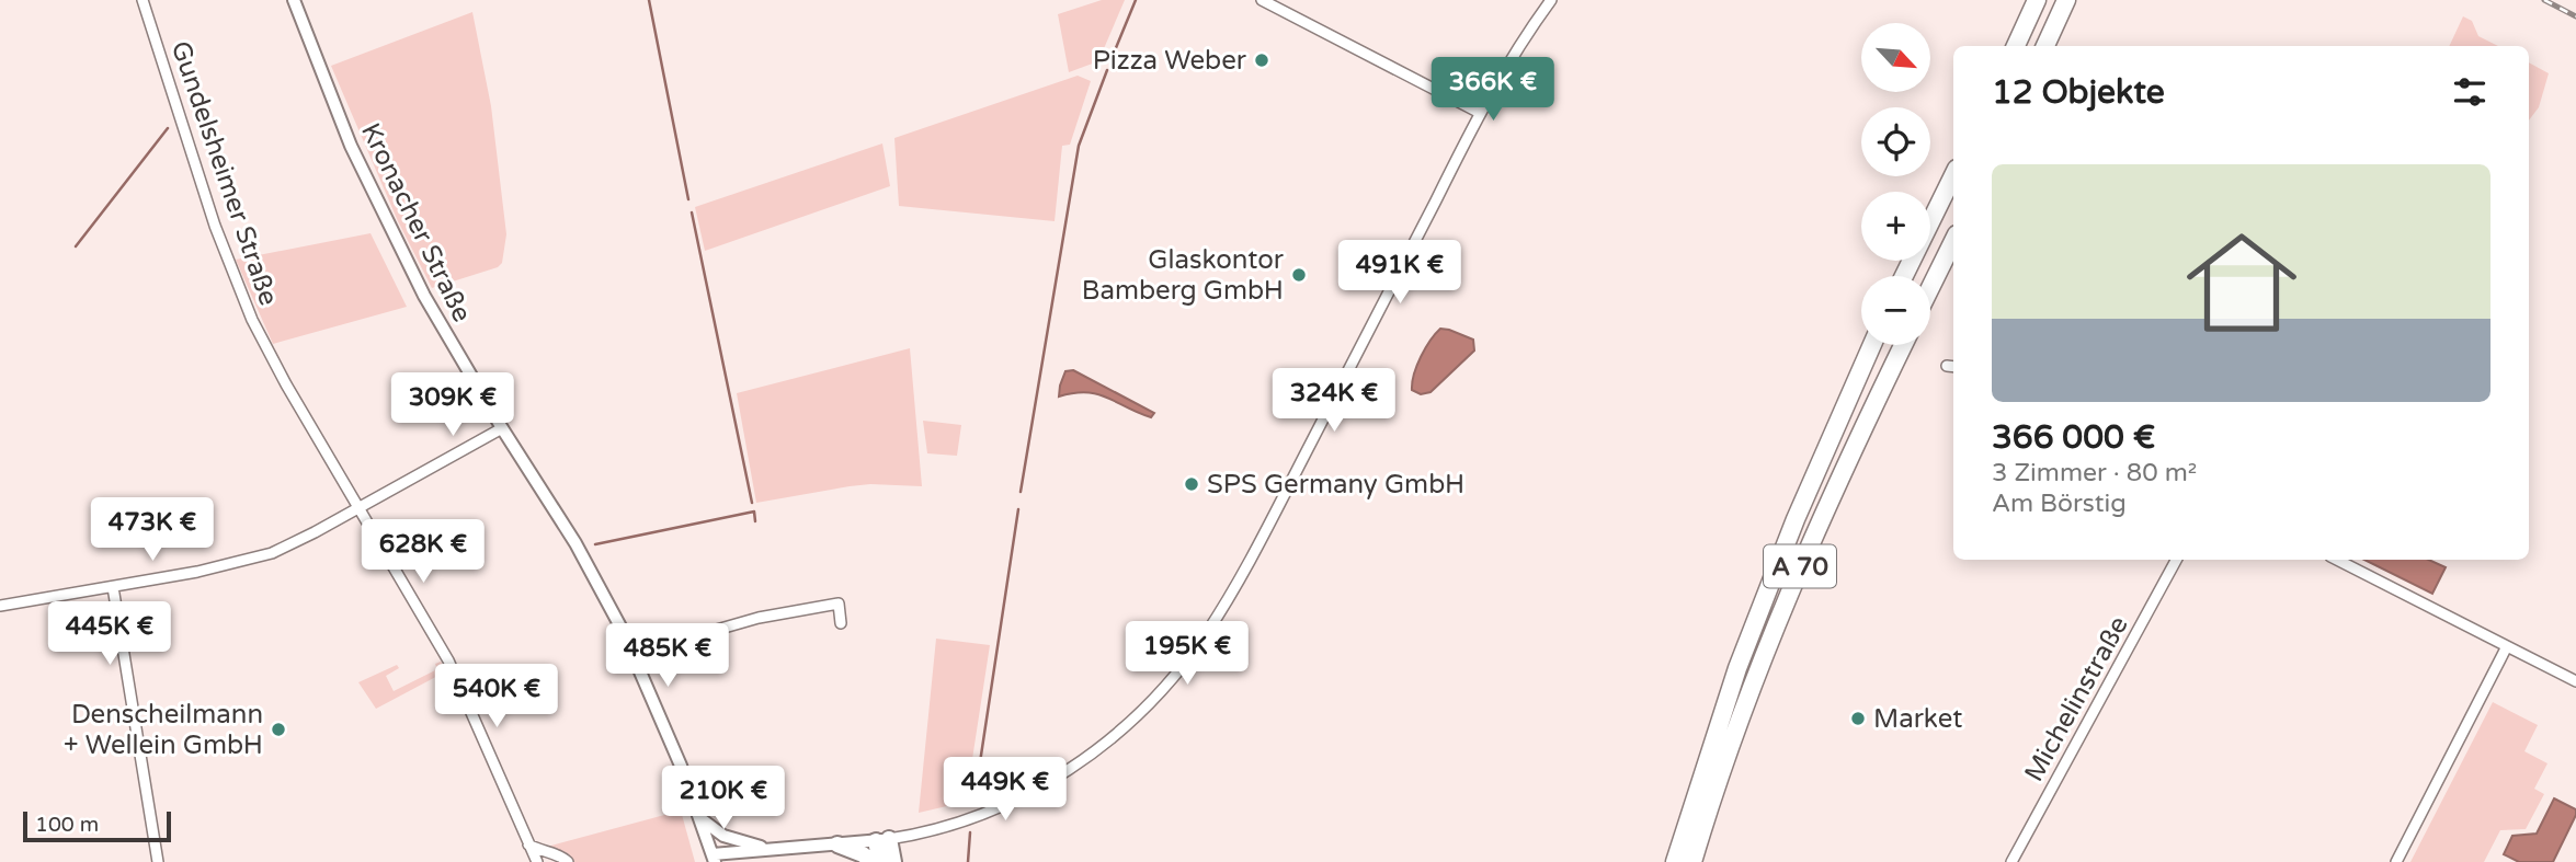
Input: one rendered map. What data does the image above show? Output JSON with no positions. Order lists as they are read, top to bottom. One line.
{"streets":{"highway":["A 70"],"street":["Gundelsheimer Straße","Kronacher Straße","Michelinstraße"]},"places":["Pizza Weber","Glaskontor Bamberg GmbH","SPS Germany GmbH","Market","Denscheilmann + Wellein GmbH"],"scale_bar":"100 m","north":"bottom right","page":{"map_buttons":["+","−"],"heading":"12 Objekte","price":["366K €","491K €","324K €","309K €","473K €","628K €","445K €","195K €","485K €","540K €","449K €","210K €"],"list":[{"name":"366 000 €","note":"3 Zimmer · 80 m² · Am Börstig"}],"scale":"100 m"}}
